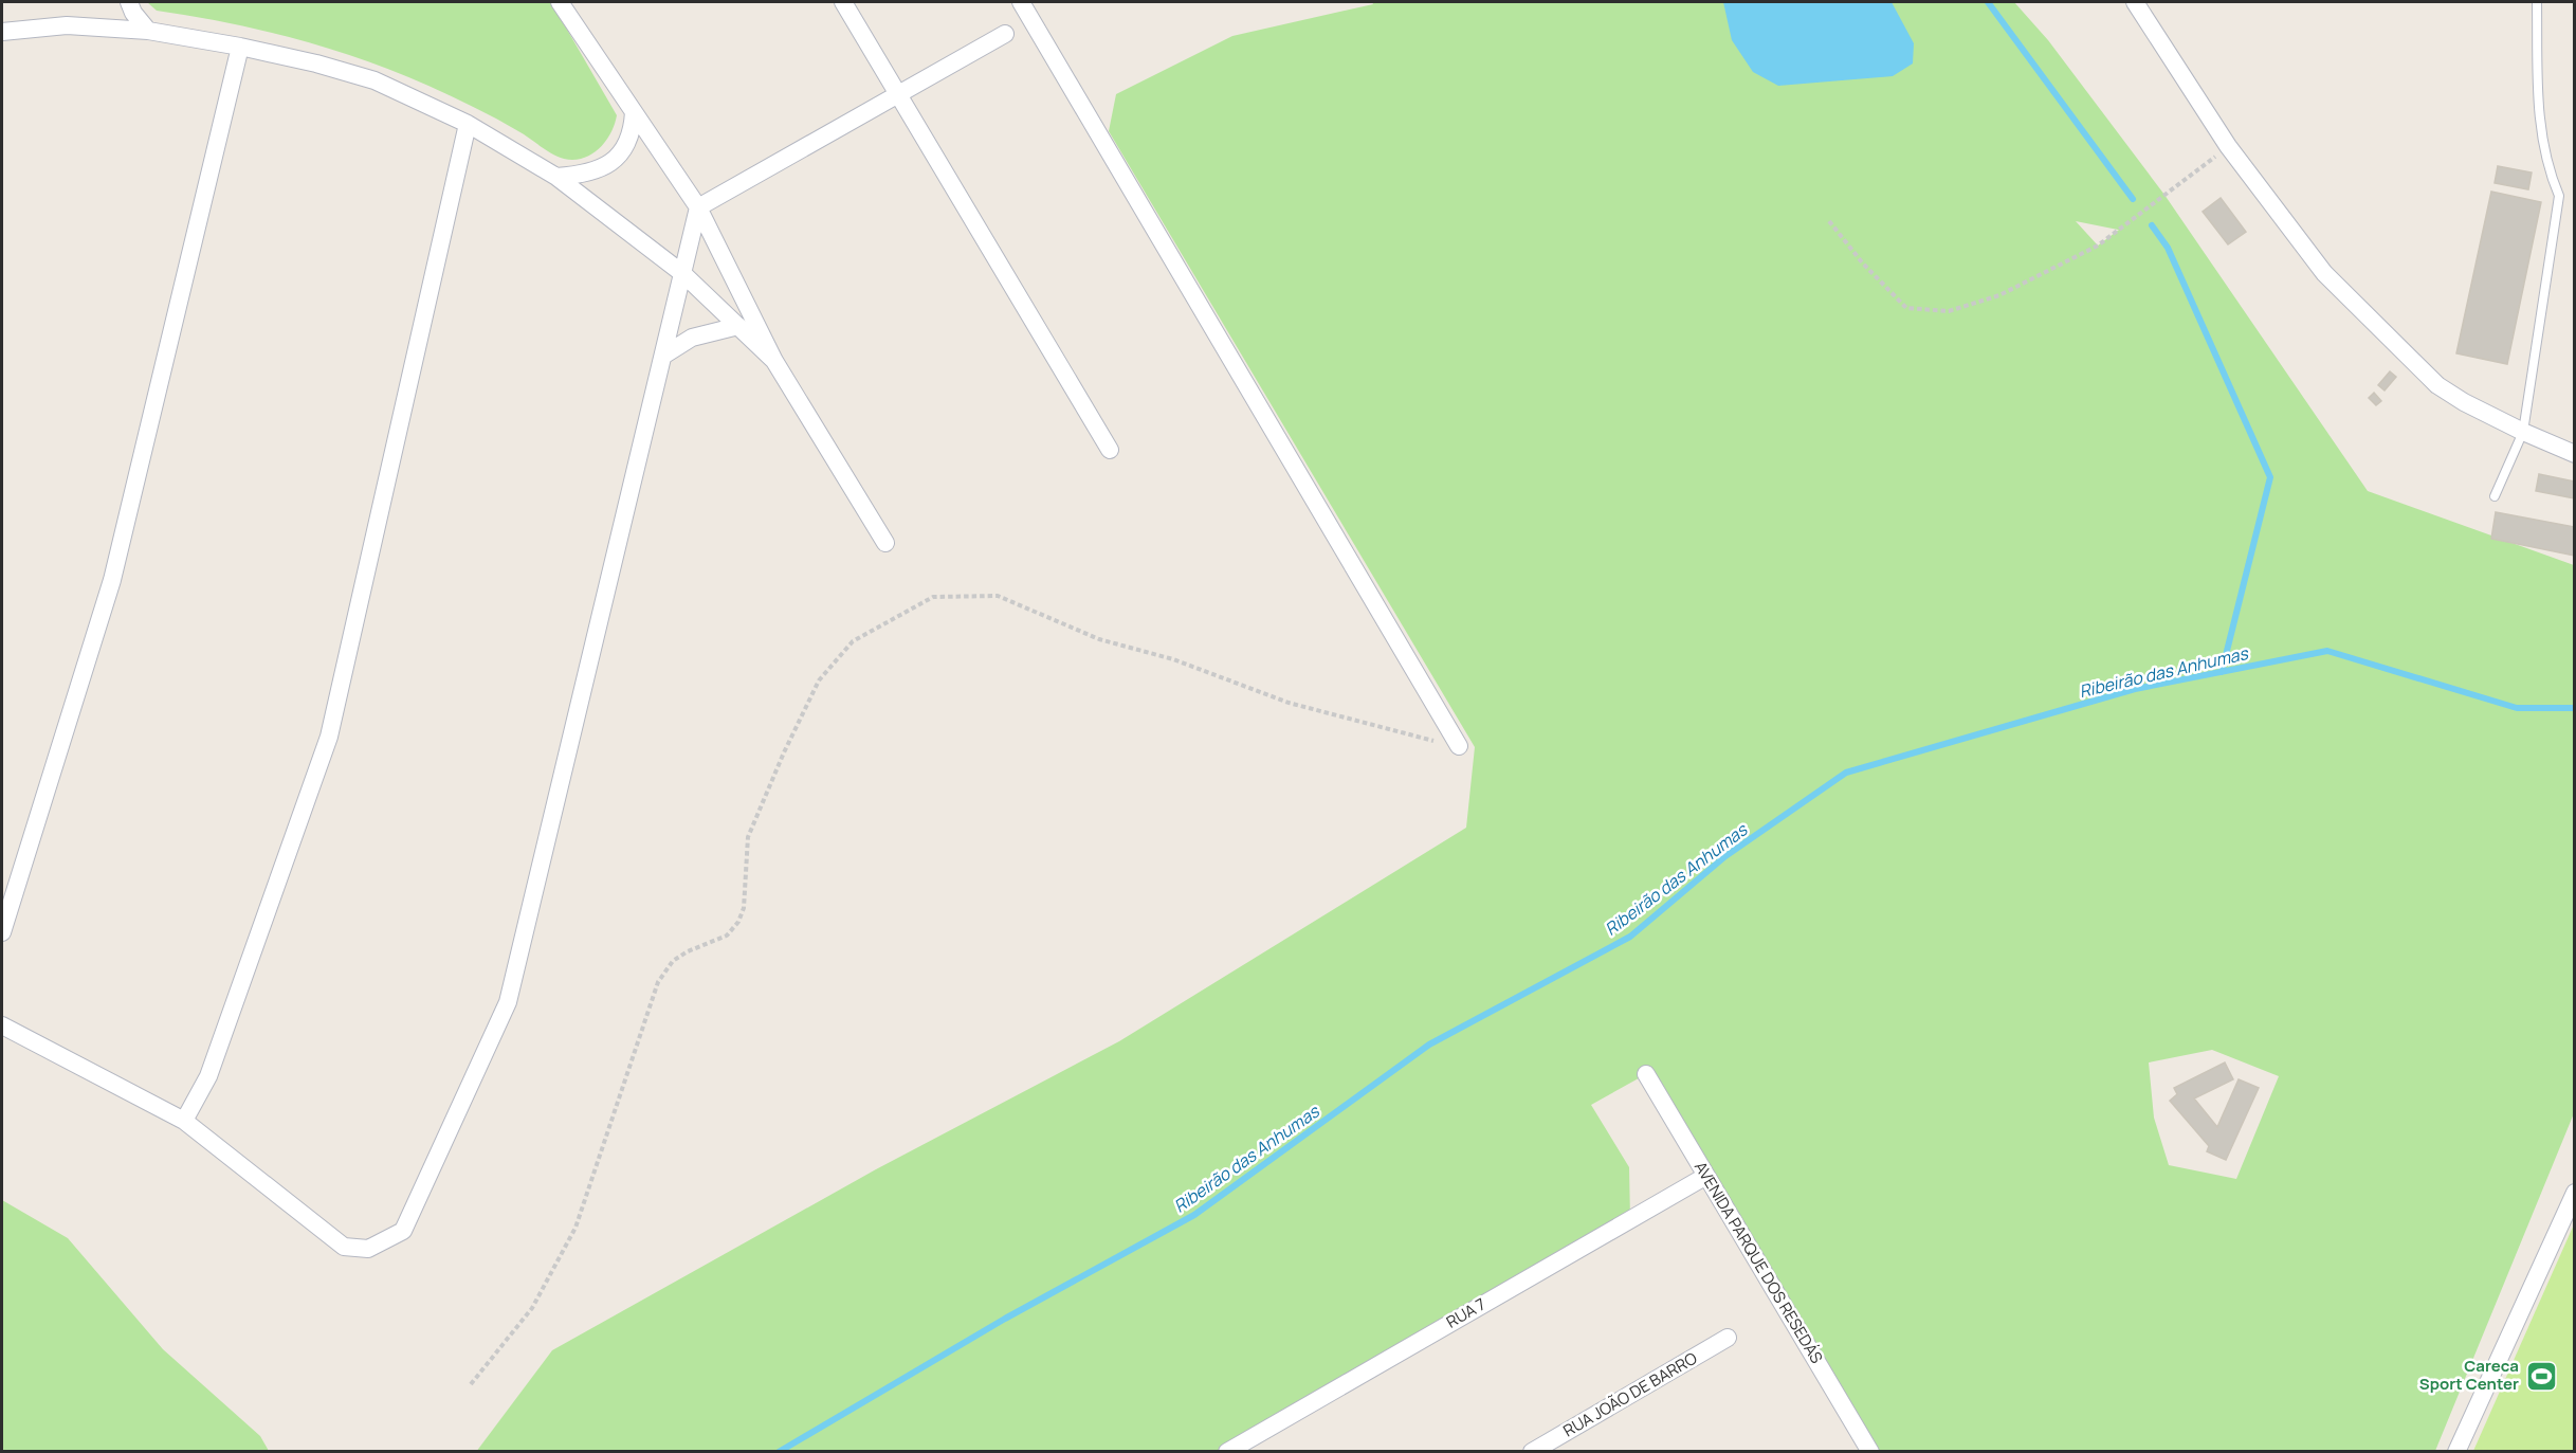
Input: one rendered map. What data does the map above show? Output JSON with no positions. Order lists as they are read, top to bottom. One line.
{"streets":{"street":["AVENIDA PARQUE DOS RESEDÁS","RUA 7","RUA JOÃO DE BARRO"]},"crossings":[["AVENIDA PARQUE DOS RESEDÁS","RUA 7"]],"water":["Ribeirão das Anhumas"],"places":{"sports":["Careca Sport Center"]}}
